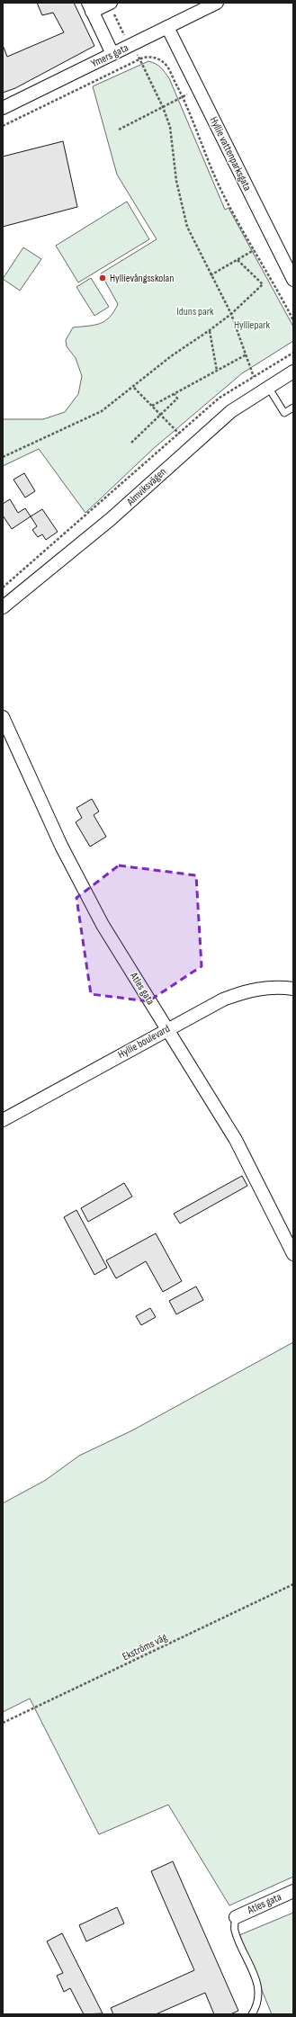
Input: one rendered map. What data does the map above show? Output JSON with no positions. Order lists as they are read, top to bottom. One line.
{"streets":{"street":["Ymers gata","Hyllie vattenparksgata","Almviksvägen","Atles gata","Hyllie boulevard"],"path":["Ekströms väg"]},"crossings":[["Ymers gata","Hyllie vattenparksgata"],["Atles gata","Hyllie boulevard"]],"parks":["Iduns park","Hylliepark"],"places":["Hyllievångsskolan"]}
